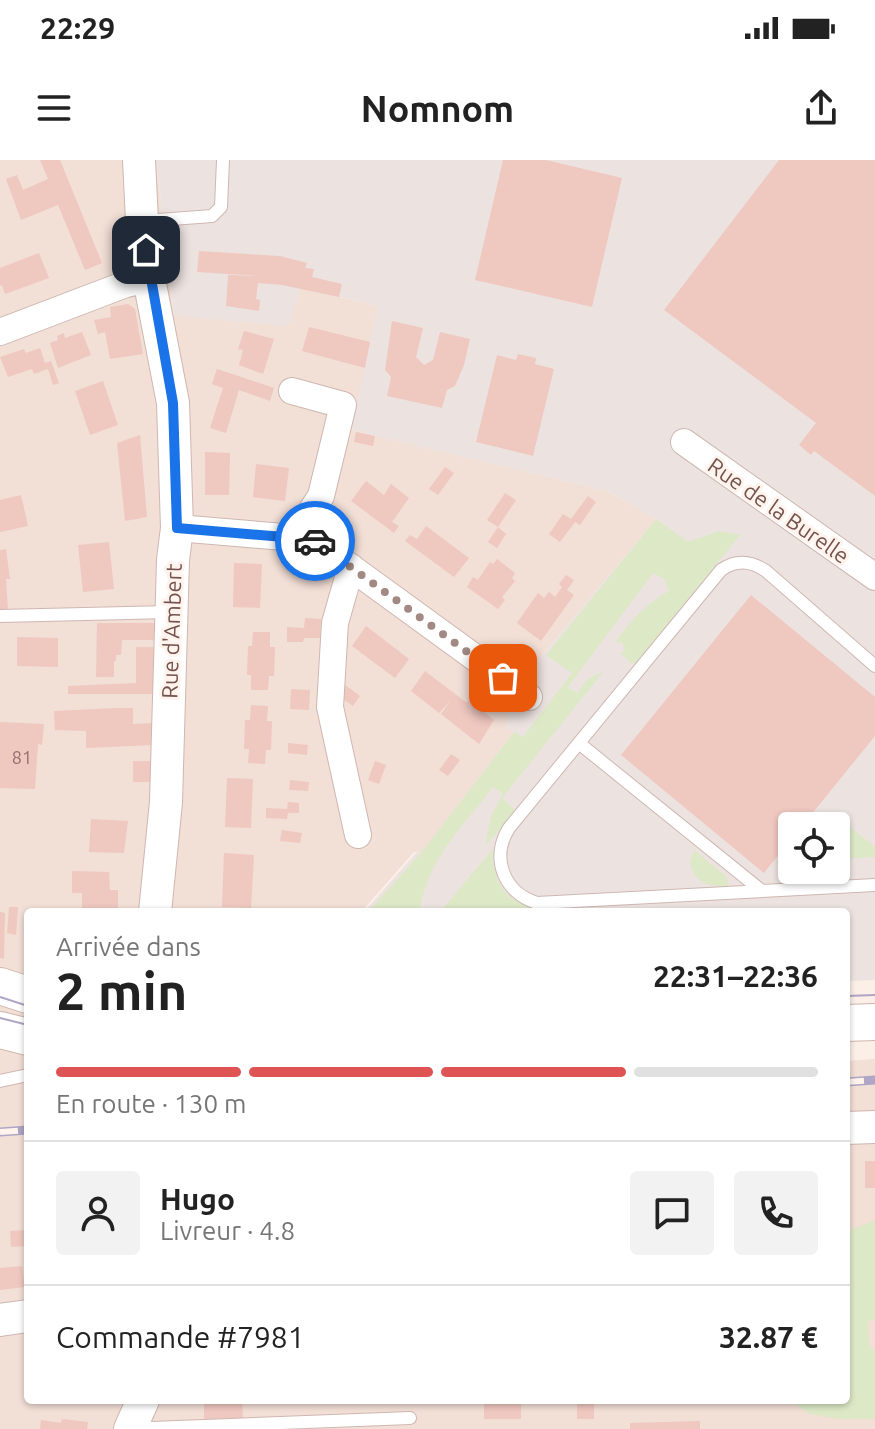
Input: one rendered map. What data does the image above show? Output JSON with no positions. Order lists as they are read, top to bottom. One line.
{"streets":{"street":["Rue de la Burelle","Rue d'Ambert"]},"house_numbers":["81"],"page":{"status":"22:29","header":"Nomnom","heading":["2 min","Arrivée dans","22:31–22:36"],"panel":["Hugo","Livreur · 4.8","Commande #7981","32.87 €"],"bar":"En route · 130 m"}}
